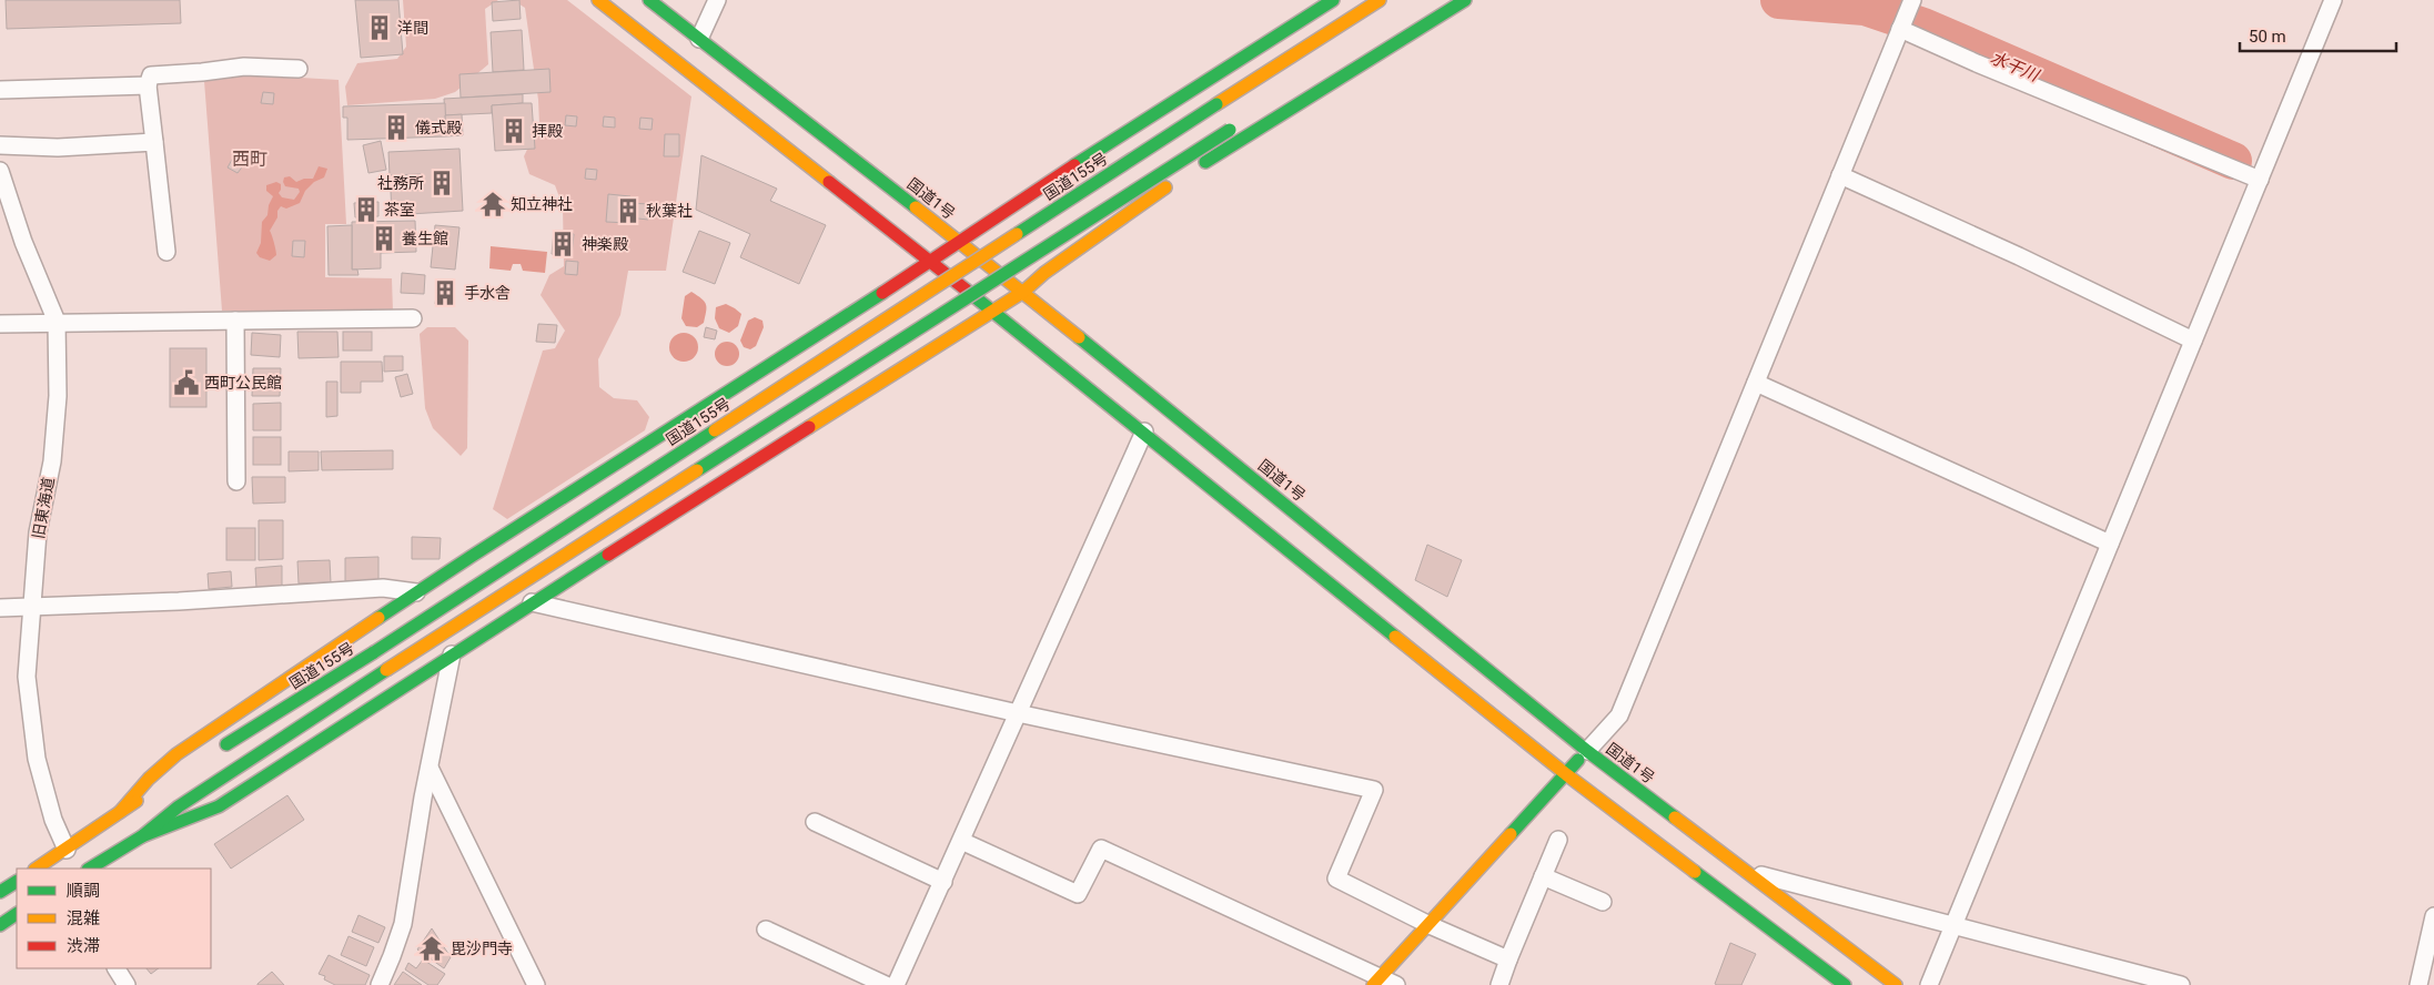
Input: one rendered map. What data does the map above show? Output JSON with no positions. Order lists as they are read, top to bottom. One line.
{"streets":{"main road":["国道155号","国道1号"],"street":["旧東海道"]},"districts":["西町"],"water":["水干川"],"places":{"building":["洋間","儀式殿","拝殿","社務所","茶室","秋葉社","養生館","神楽殿","手水舎"],"temple":["知立神社","毘沙門寺"],"public building":["西町公民館"]},"legend":["順調","混雑","渋滞"],"scale_bar":"50 m"}
